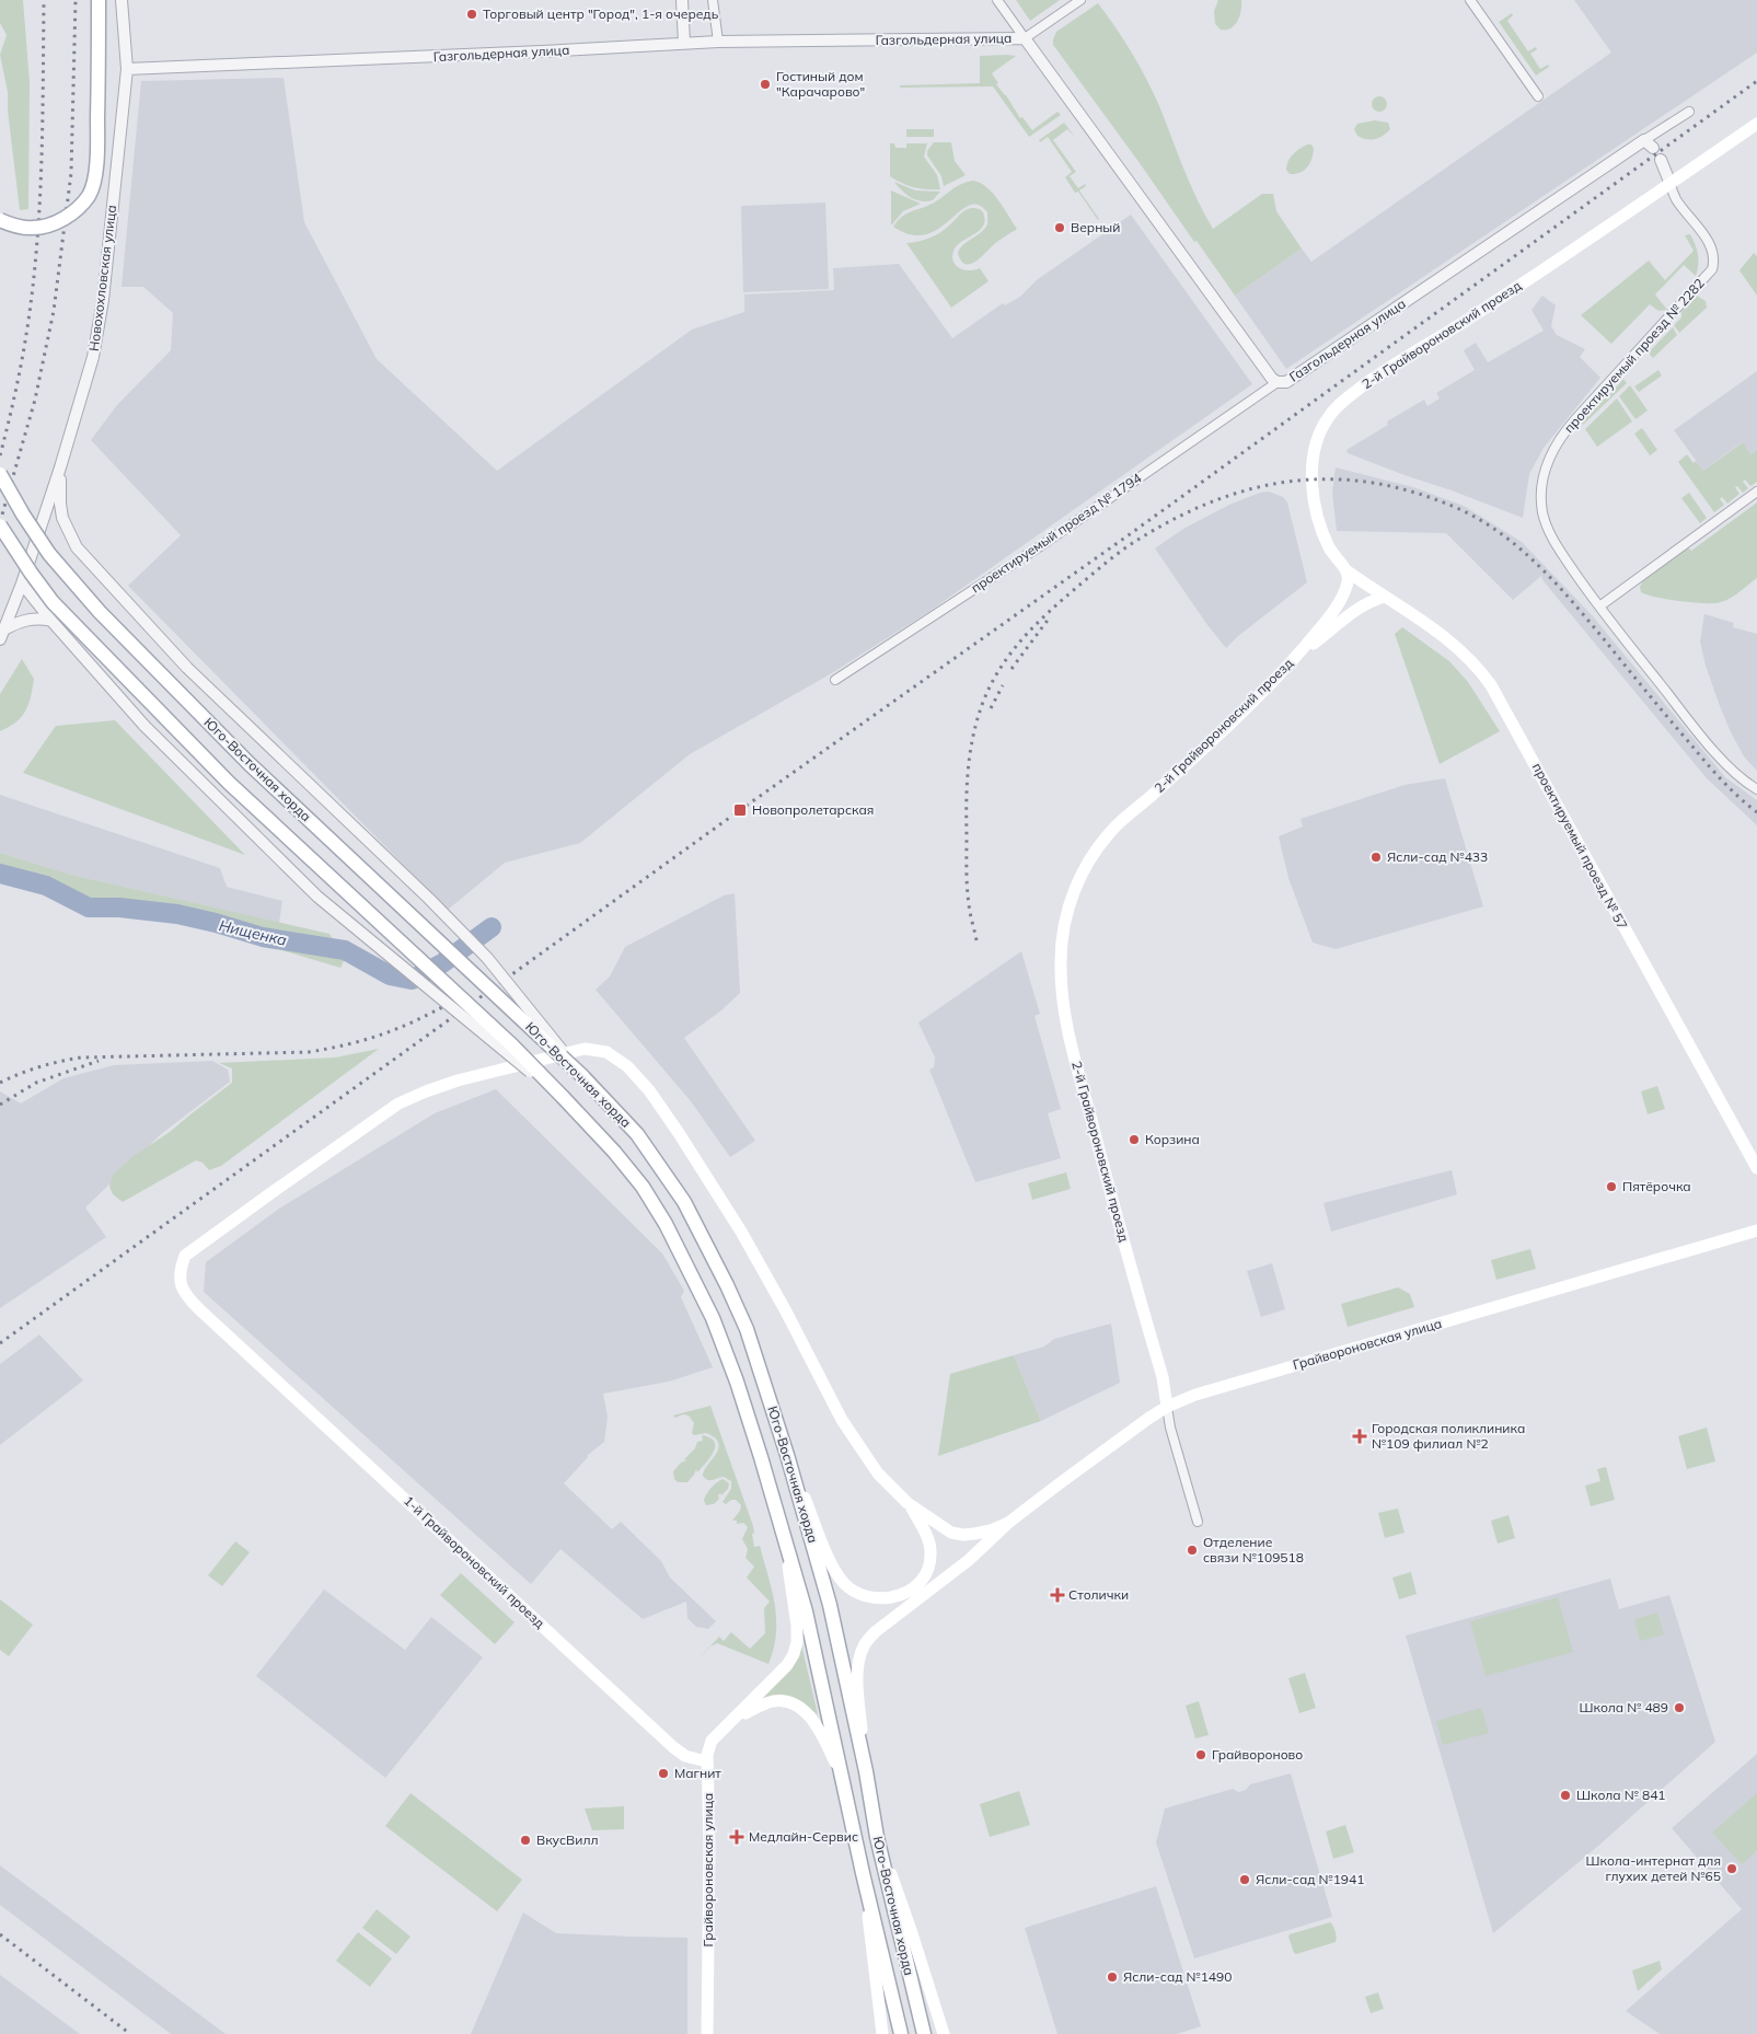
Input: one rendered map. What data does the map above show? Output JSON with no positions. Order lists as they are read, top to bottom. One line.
{"streets":{"main road":["2-й Грайвороновский проезд","Юго-Восточная хорда","проектируемый проезд № 57","Грайвороновская улица","1-й Грайвороновский проезд"],"street":["Газгольдерная улица","Новохохловская улица","проектируемый проезд № 2282","проектируемый проезд № 1794"]},"crossings":[["Газгольдерная улица","Новохохловская улица"],["Газгольдерная улица","проектируемый проезд № 1794"],["2-й Грайвороновский проезд","проектируемый проезд № 2282"],["2-й Грайвороновский проезд","проектируемый проезд № 57"],["2-й Грайвороновский проезд","Грайвороновская улица"],["Грайвороновская улица","1-й Грайвороновский проезд"]],"water":["Нищенка"],"places":{"other":["Торговый центр \"Город\", 1-я очередь","Гостиный дом \"Карачарово\"","Верный","Ясли-сад №433","Корзина","Пятёрочка","Отделение связи №109518","Школа № 489","Грайвороново","Магнит","Школа № 841","ВкусВилл","Школа-интернат для глухих детей №65","Ясли-сад №1941","Ясли-сад №1490"],"transit":["Новопролетарская"],"health":["Городская поликлиника №109 филиал №2","Столички","Медлайн-Сервис"]}}
